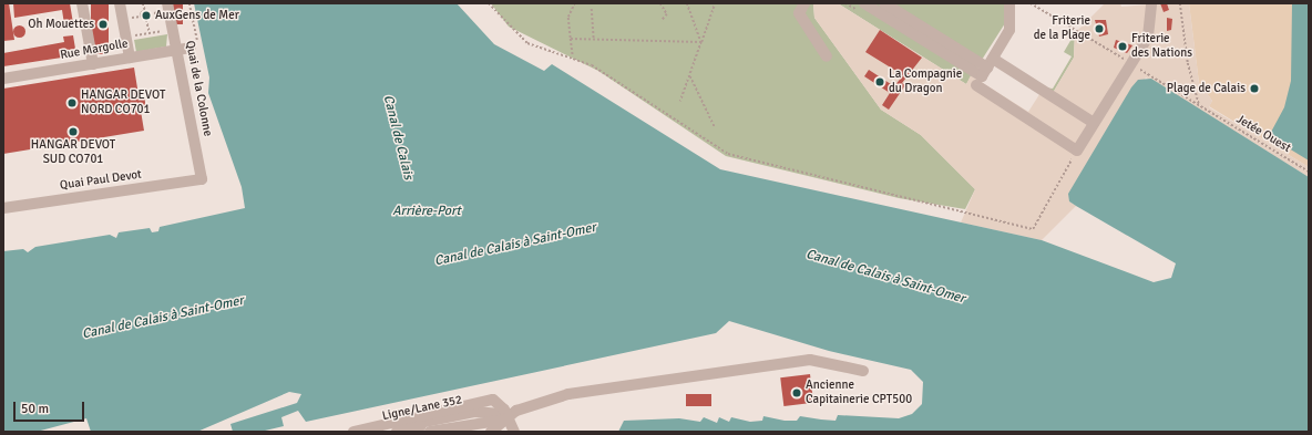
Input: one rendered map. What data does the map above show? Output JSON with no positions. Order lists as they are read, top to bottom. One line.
{"streets":{"street":["Rue Margolle","Quai de la Colonne","Quai Paul Devot","Ligne/Lane 352"],"path":["Jetée Ouest"]},"crossings":[["Rue Margolle","Quai de la Colonne"],["Quai de la Colonne","Quai Paul Devot"]],"water":["Canal de Calais","Arrière-Port","Canal de Calais à Saint-Omer"],"places":["AuxGens de Mer","Oh Mouettes","Friterie de la Plage","Friterie des Nations","La Compagnie du Dragon","Plage de Calais","HANGAR DEVOT NORD CO701","HANGAR DEVOT SUD CO701","Ancienne Capitainerie CPT500"],"scale_bar":"50 m"}
